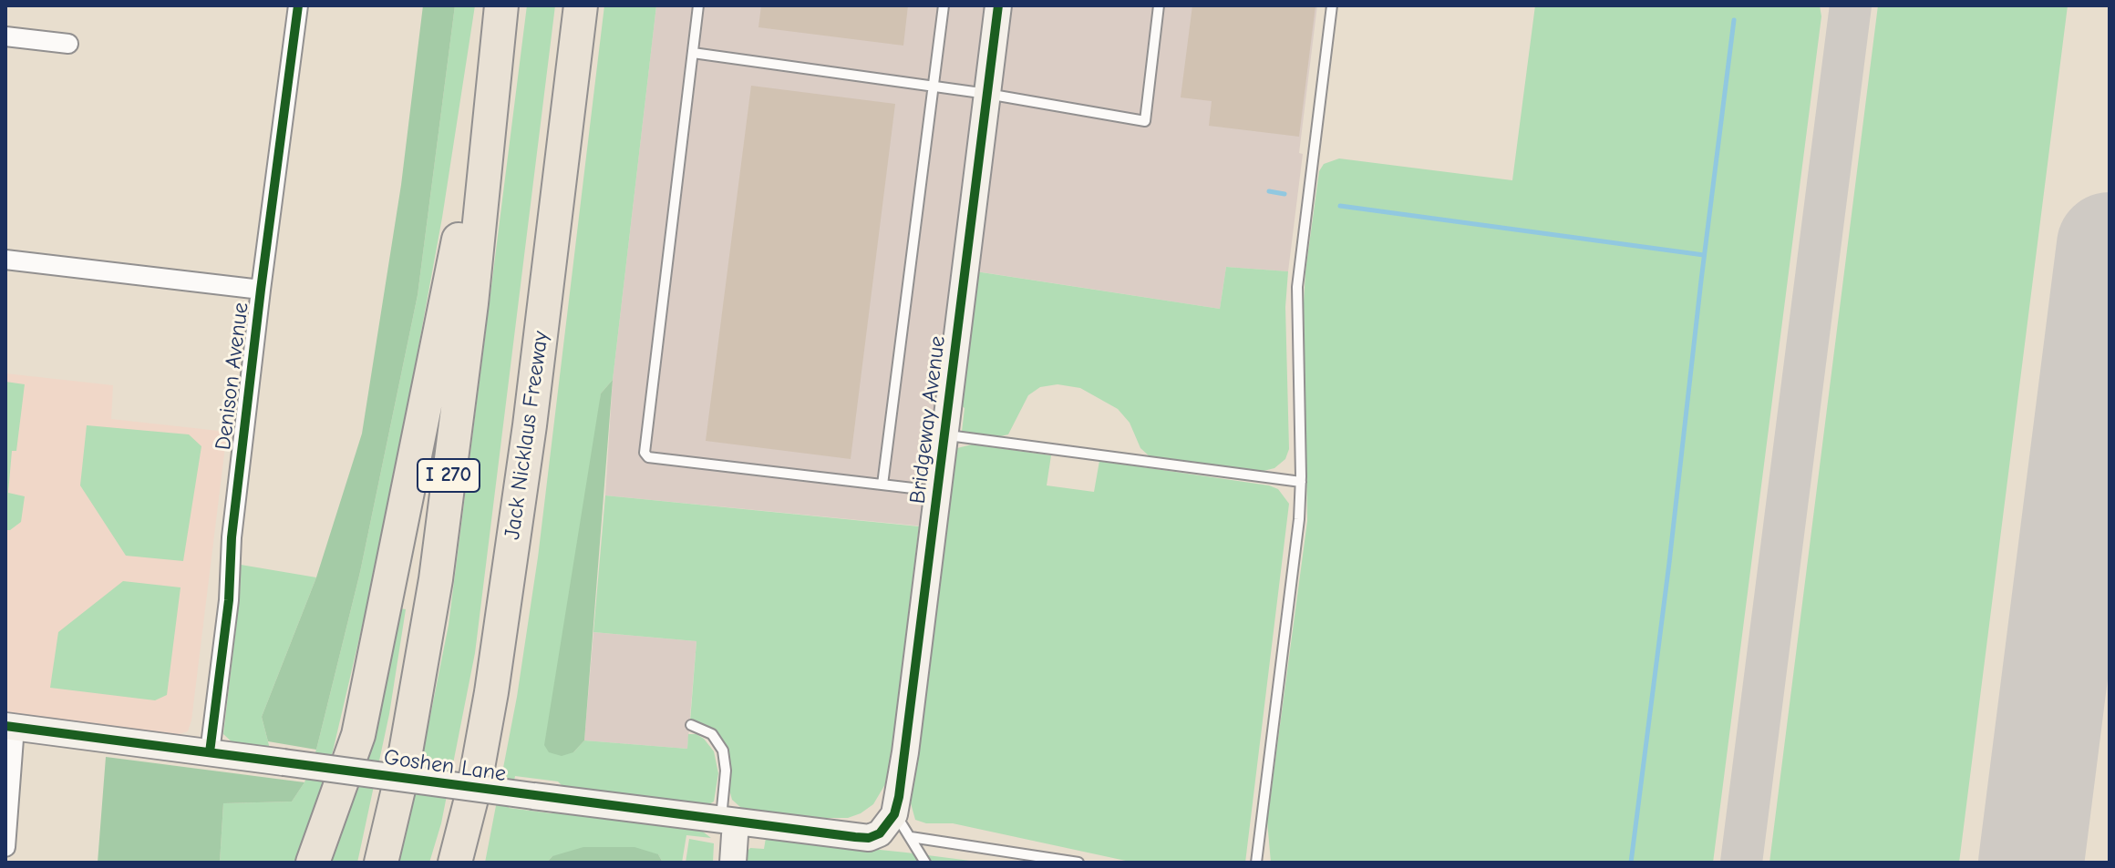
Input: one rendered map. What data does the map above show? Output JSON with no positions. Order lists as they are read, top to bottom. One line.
{"streets":{"highway":["Jack Nicklaus Freeway","I 270"],"street":["Denison Avenue","Bridgeway Avenue","Goshen Lane"]},"crossings":[["Denison Avenue","Goshen Lane"],["Bridgeway Avenue","Goshen Lane"]]}
